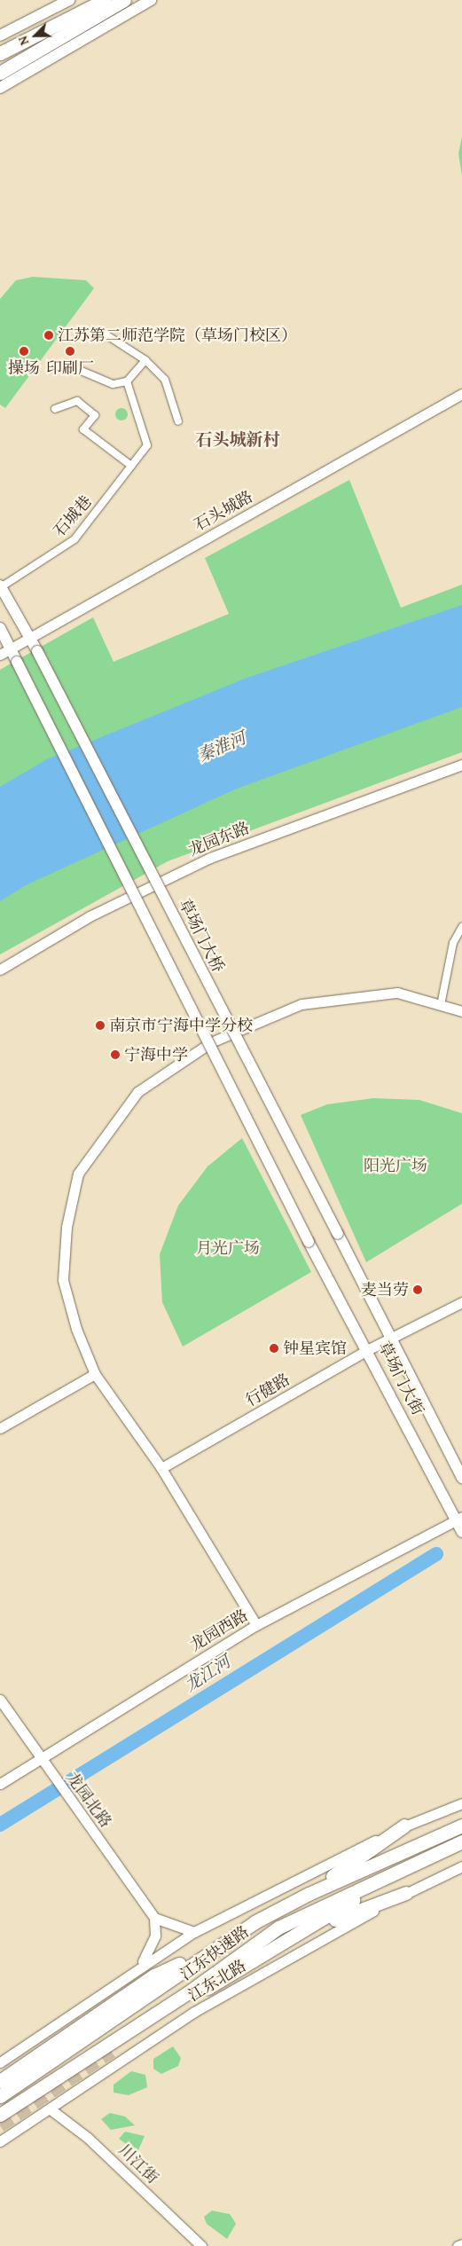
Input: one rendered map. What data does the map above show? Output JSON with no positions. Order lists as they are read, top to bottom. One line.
{"streets":{"highway":["江东快速路"],"main road":["草场门大桥","草场门大街"],"street":["石头城路","石城巷","龙园东路","行健路","龙园西路","龙园北路","江东北路","川江街"]},"crossings":[["石头城路","草场门大桥"],["石头城路","草场门大街"],["草场门大桥","草场门大街"],["草场门大街","行健路"],["草场门大街","龙园西路"],["龙园西路","龙园北路"],["江东北路","川江街"]],"districts":["石头城新村"],"water":["秦淮河","龙江河"],"parks":["阳光广场","月光广场"],"places":["江苏第二师范学院（草场门校区）","操场","印刷厂","南京市宁海中学分校","宁海中学","麦当劳","钟星宾馆"],"north":"bottom left"}
